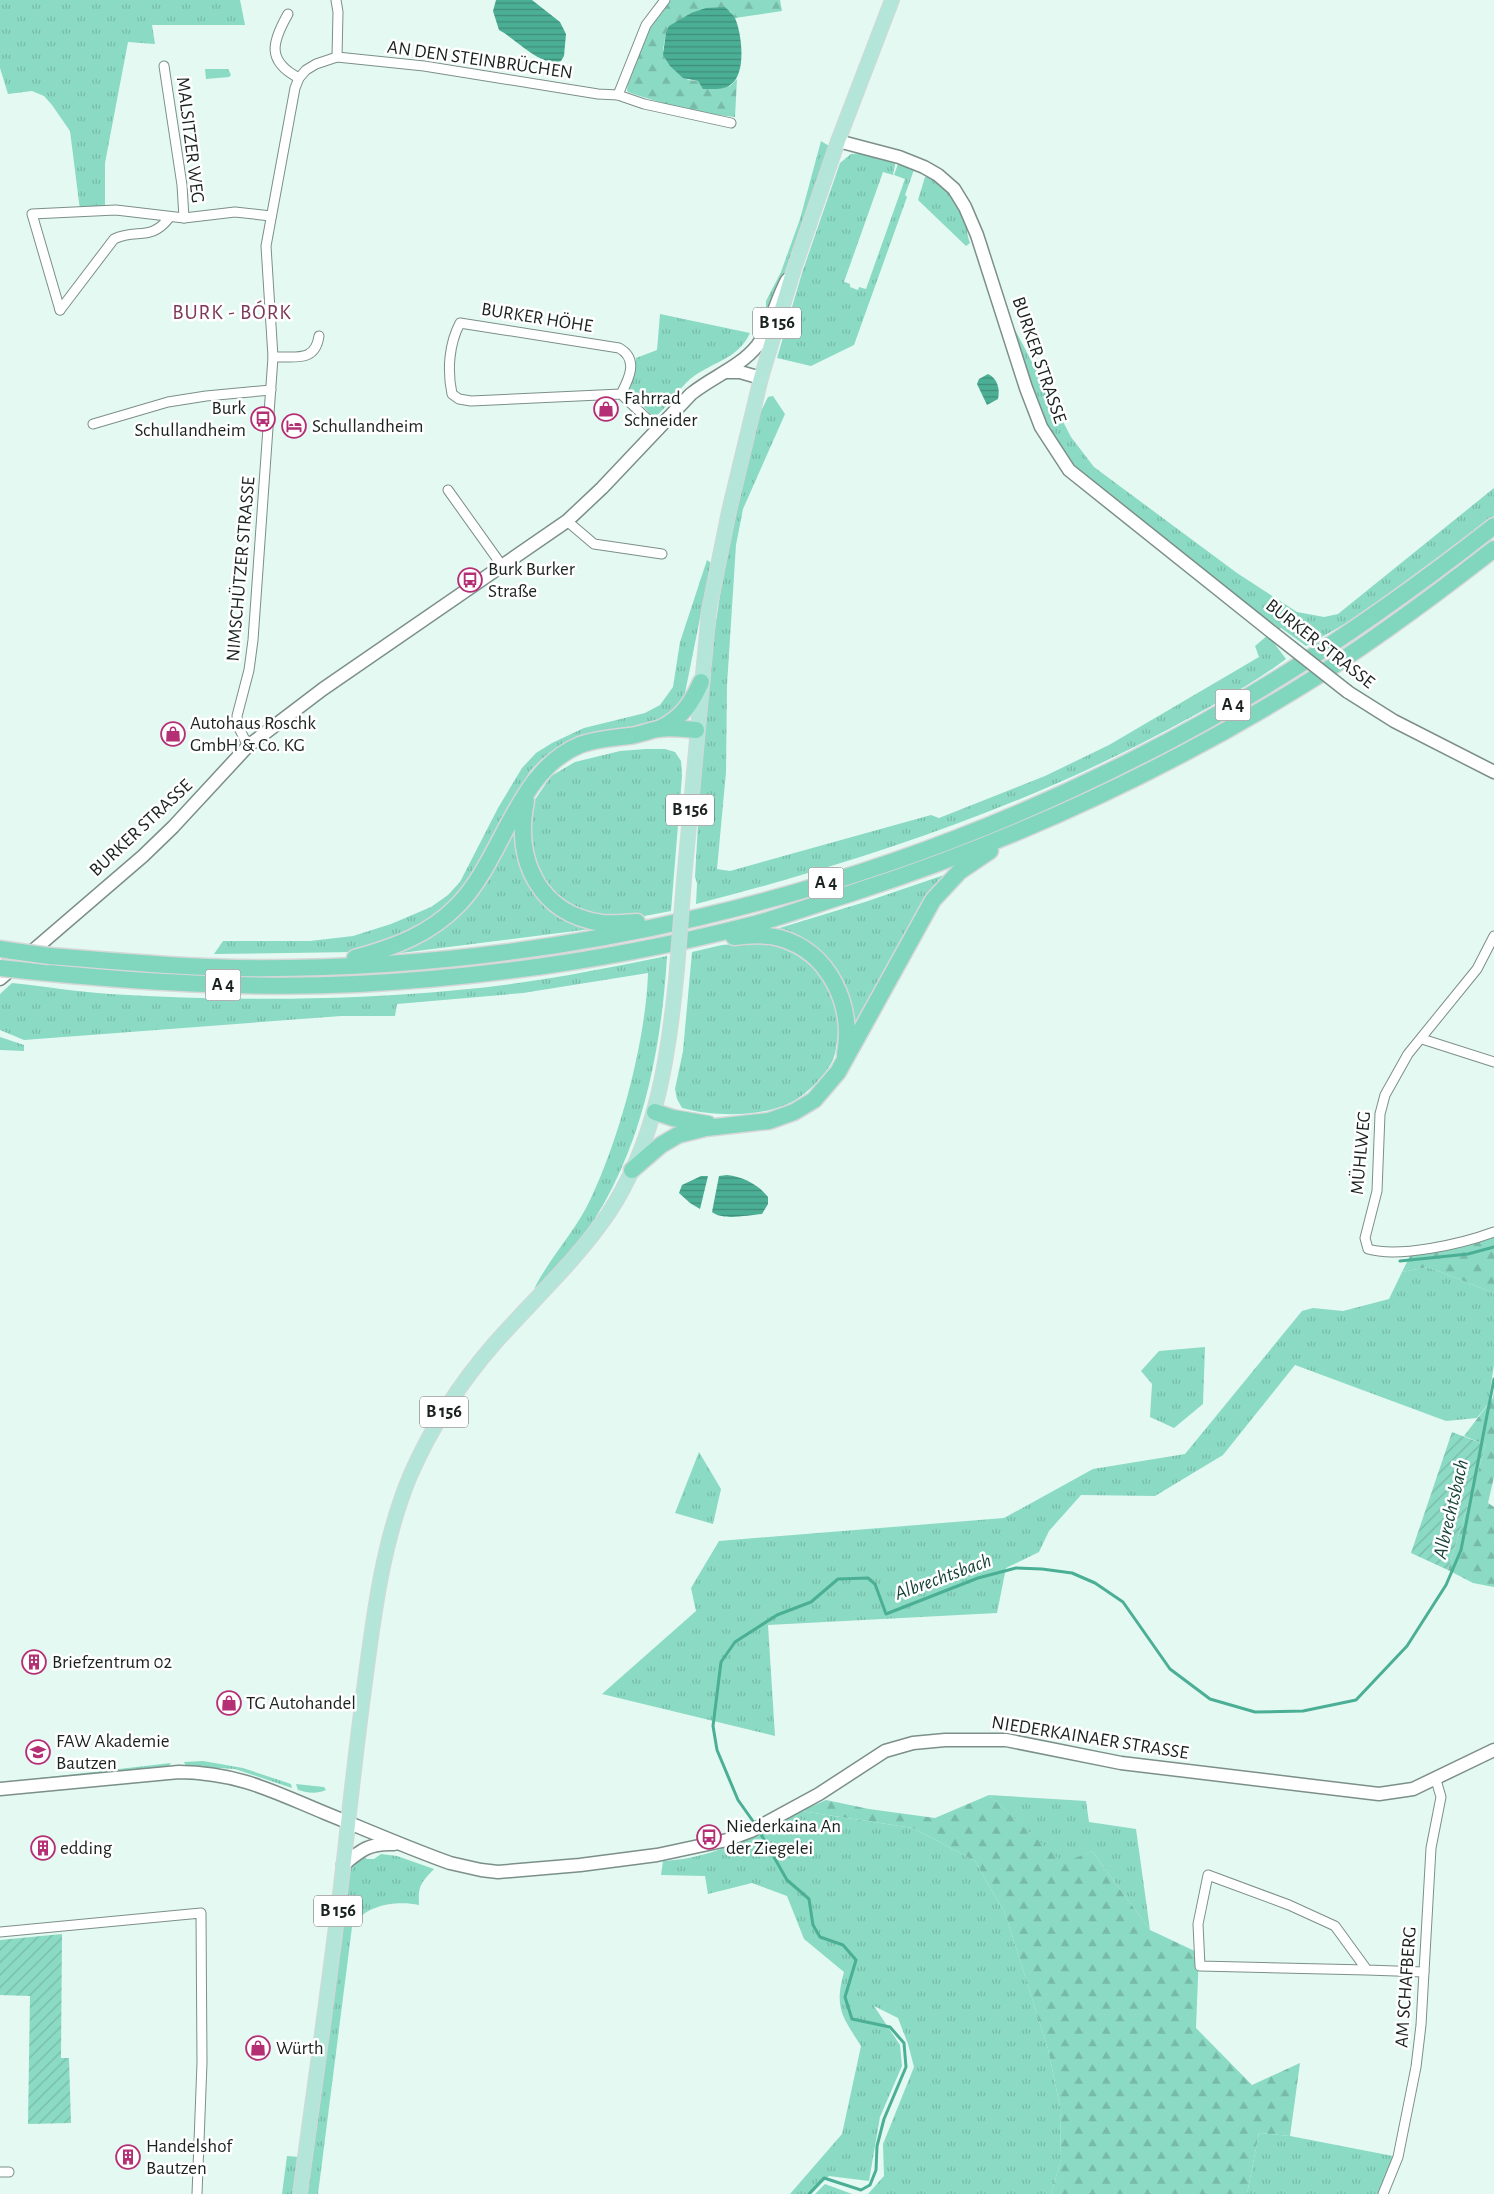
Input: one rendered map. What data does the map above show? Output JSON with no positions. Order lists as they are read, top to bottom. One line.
{"streets":{"highway":["A 4"],"main road":["B 156"],"street":["AN DEN STEINBRÜCHEN","MALSITZER WEG","BURKER HÖHE","BURKER STRASSE","NIMSCHÜTZER STRASSE","MÜHLWEG","NIEDERKAINAER STRASSE","AM SCHAFBERG"]},"crossings":[["MALSITZER WEG","NIMSCHÜTZER STRASSE"],["B 156","BURKER STRASSE"],["B 156","NIEDERKAINAER STRASSE"],["BURKER STRASSE","NIMSCHÜTZER STRASSE"],["NIEDERKAINAER STRASSE","AM SCHAFBERG"]],"districts":["BURK - BÓRK"],"water":["Albrechtsbach"],"places":{"shop":["Fahrrad Schneider","Autohaus Roschk GmbH & Co. KG","TG Autohandel","Würth"],"bus stop":["Burk Schullandheim","Burk Burker Straße","Niederkaina An der Ziegelei"],"hotel":["Schullandheim"],"building":["Briefzentrum 02","edding","Handelshof Bautzen"],"school or university":["FAW Akademie Bautzen"]}}
